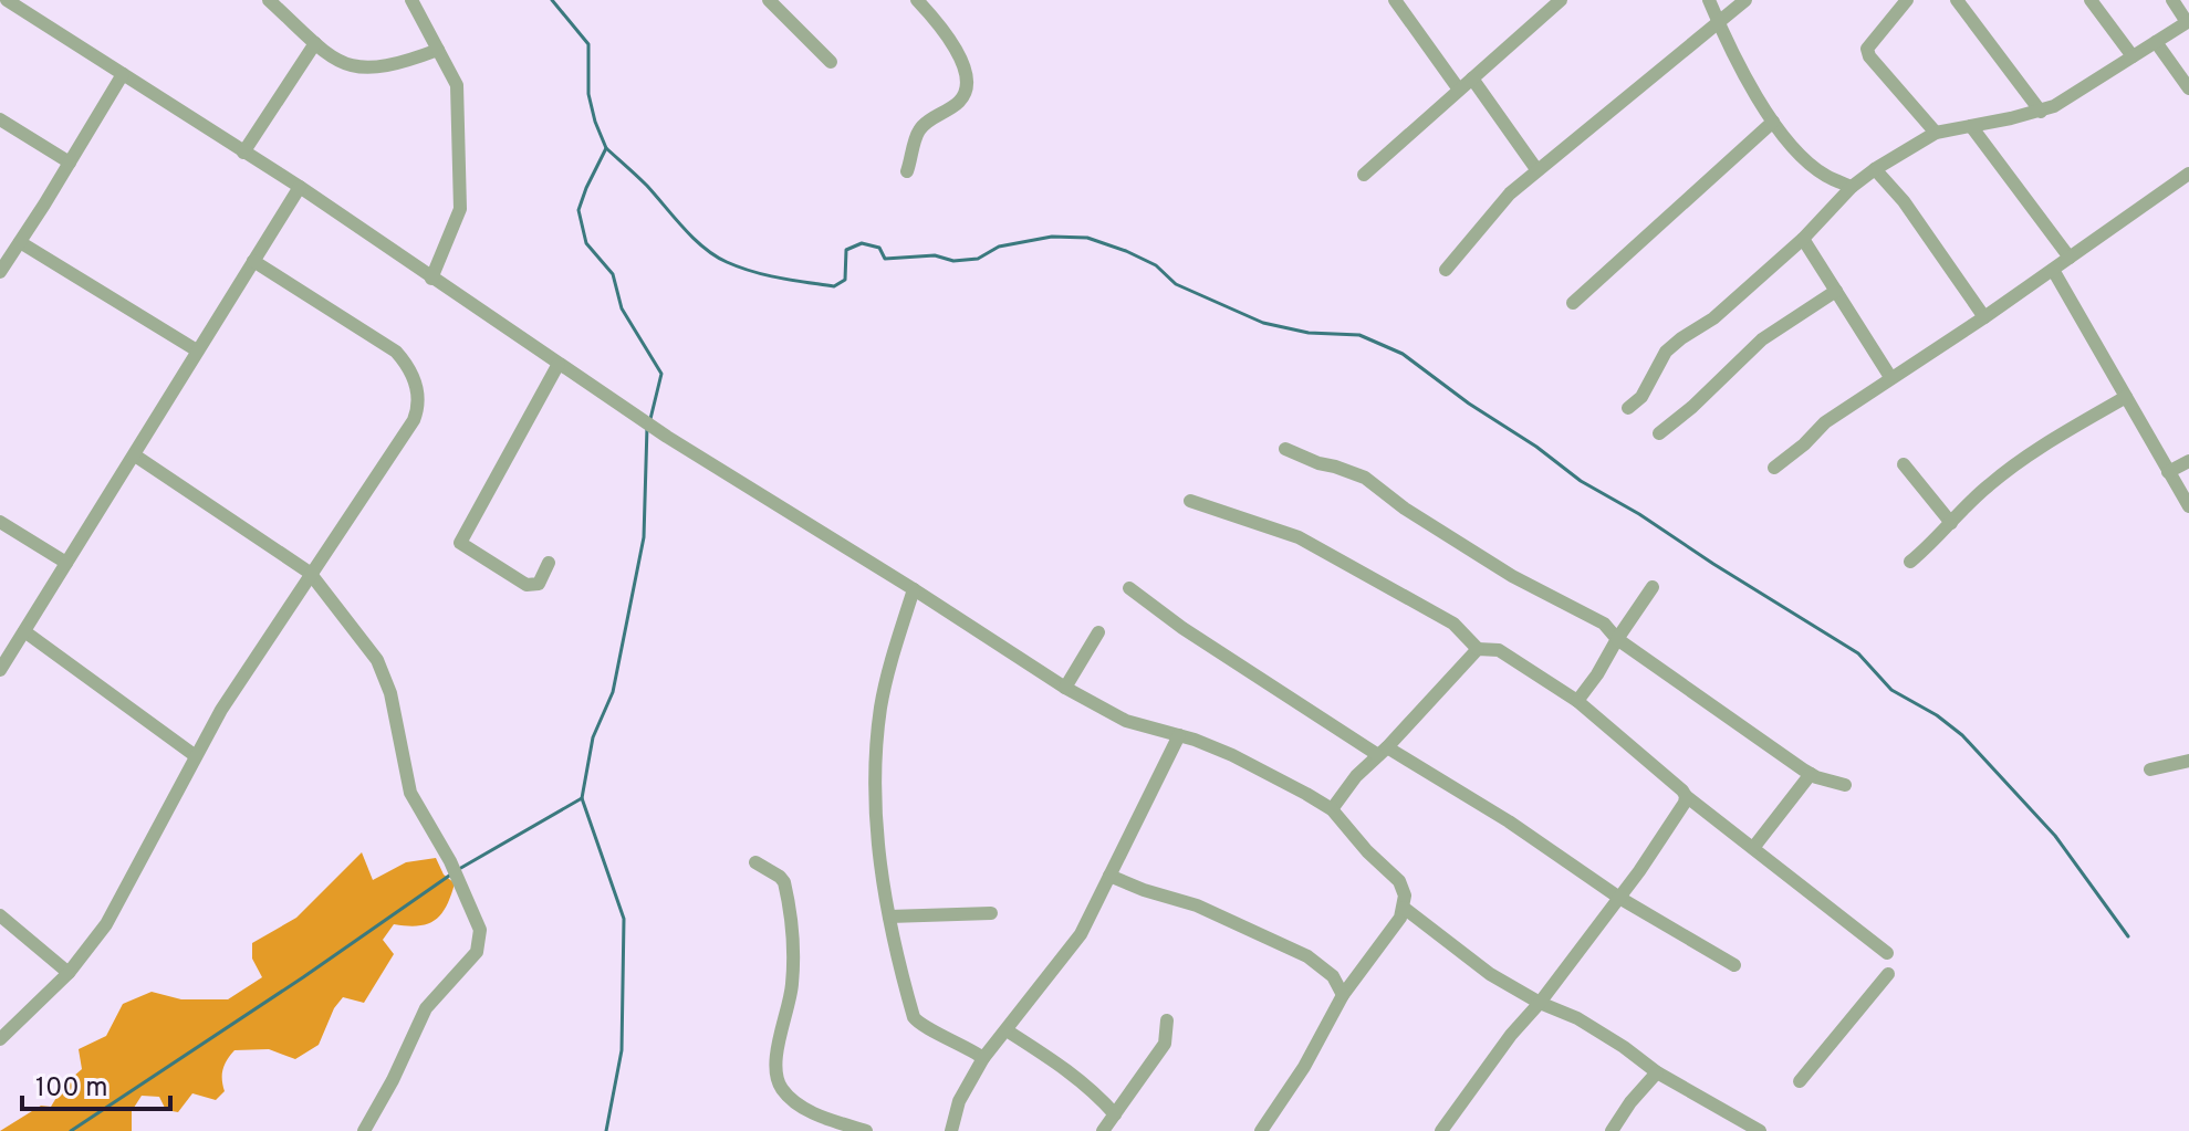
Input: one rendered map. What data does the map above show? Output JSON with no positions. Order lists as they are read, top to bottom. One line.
{"scale_bar":"100 m"}
